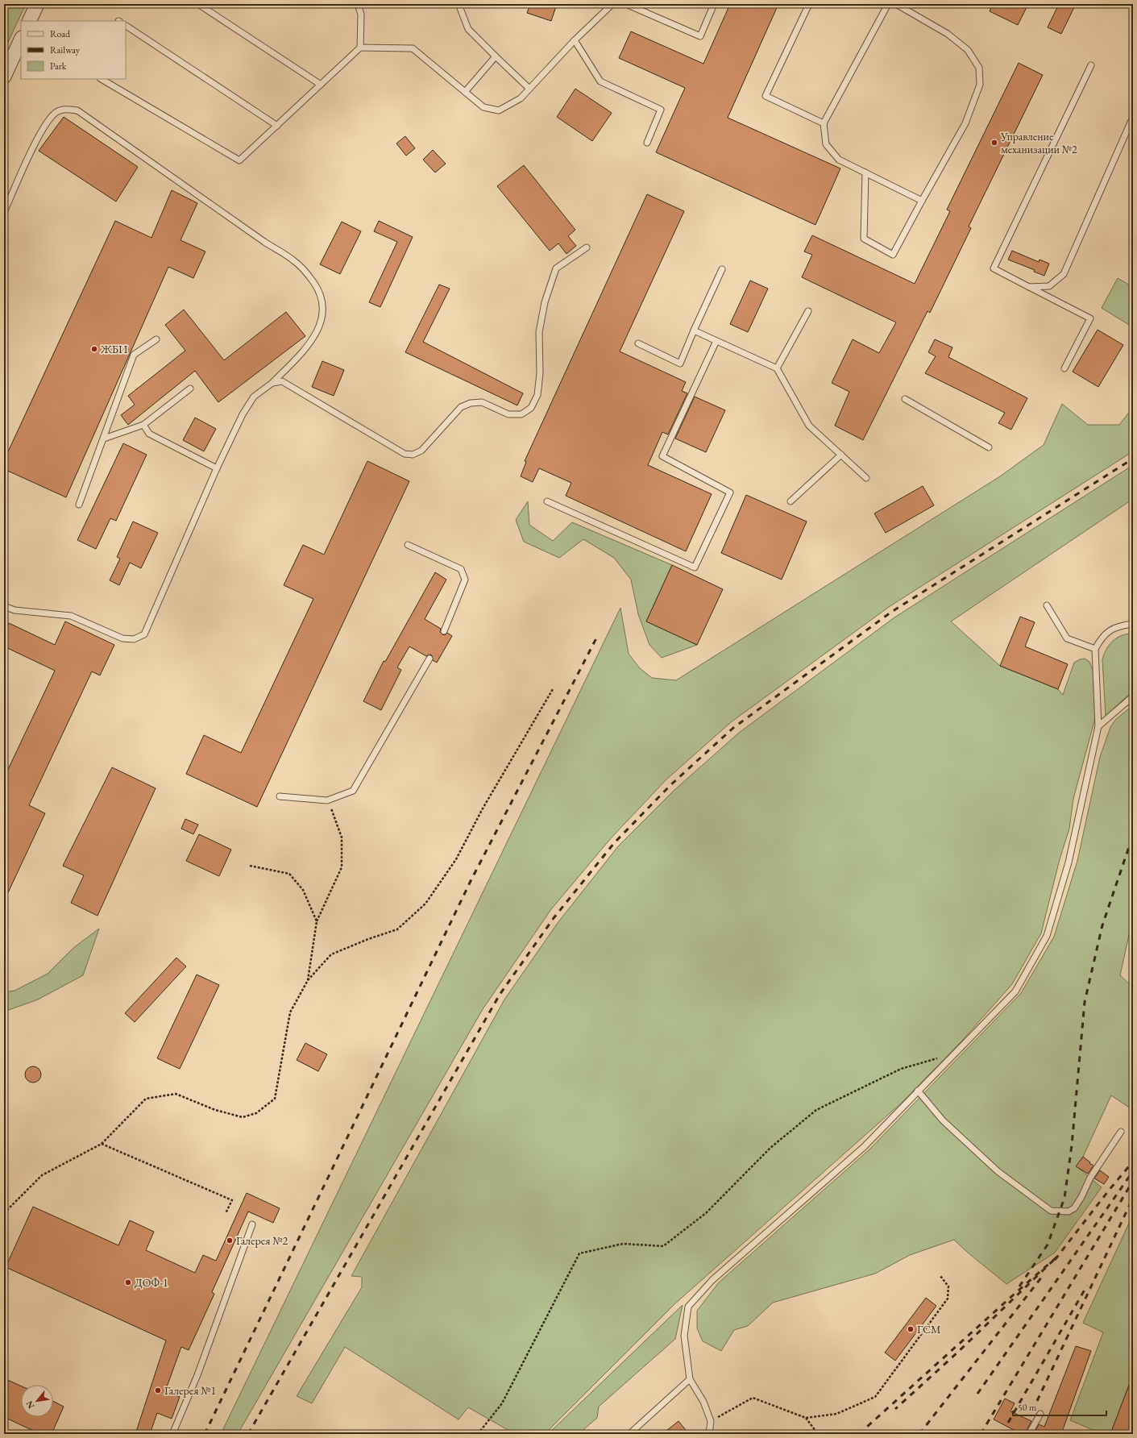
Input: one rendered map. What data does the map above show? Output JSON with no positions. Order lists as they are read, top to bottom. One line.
{"places":["Управление механизации №2","ЖБИ","Галерея №2","ДОФ-1","ГСМ","Галерея №1"],"legend":["Road","Railway","Park"],"scale_bar":"50 m","north":"bottom left"}
